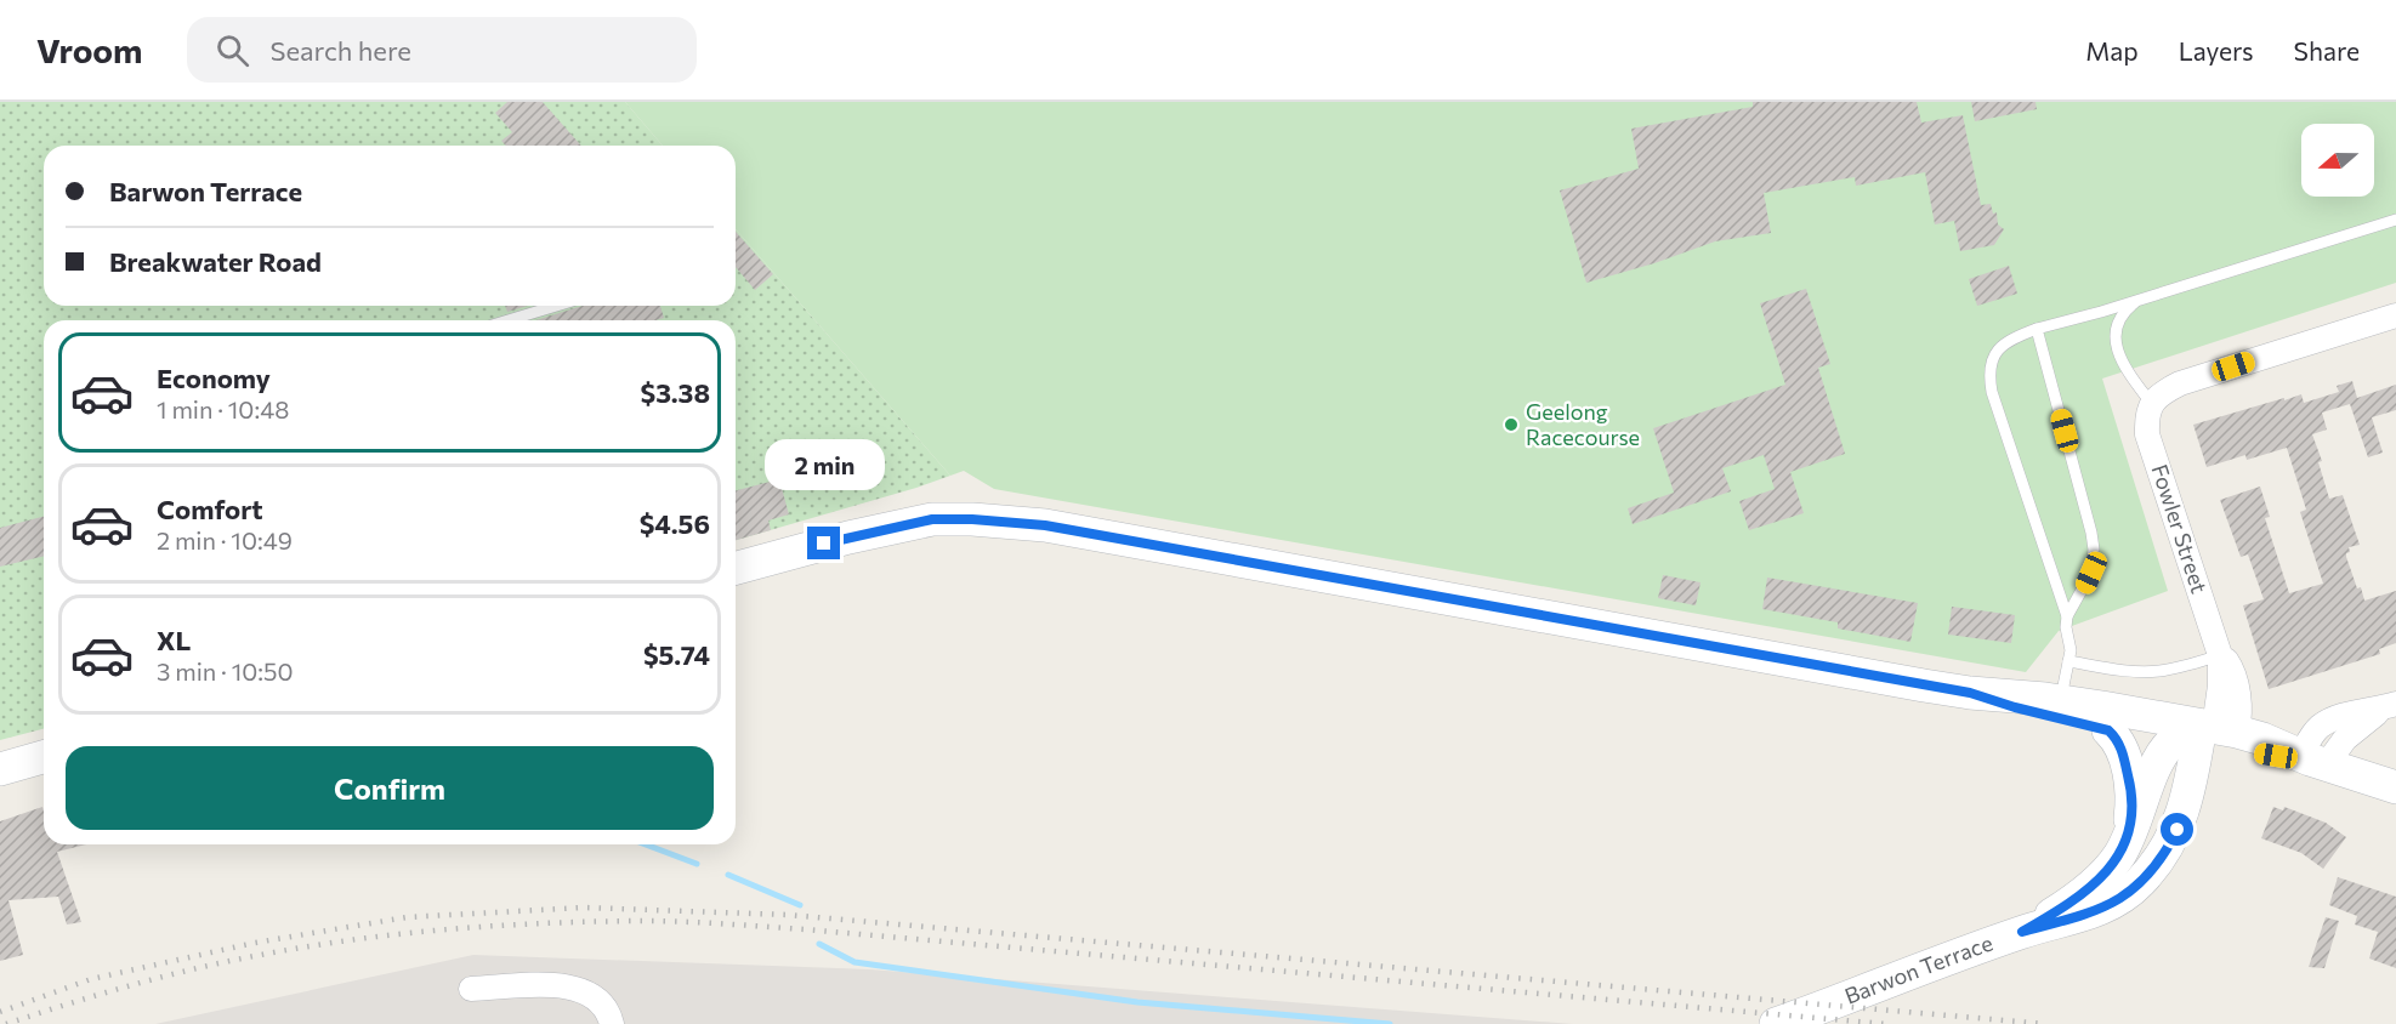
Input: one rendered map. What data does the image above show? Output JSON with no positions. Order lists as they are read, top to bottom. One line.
{"streets":{"street":["Fowler Street","Barwon Terrace"]},"crossings":[["Fowler Street","Barwon Terrace"]],"places":["Geelong Racecourse"],"north":"left","page":{"header":"Vroom","search":"Search here","nav":["Map","Layers","Share"],"banner":["Barwon Terrace","Breakwater Road"],"list":[{"name":"Economy","note":"1 min · 10:48","value":"$3.38"},{"name":"Comfort","note":"2 min · 10:49","value":"$4.56"},{"name":"XL","note":"3 min · 10:50","value":"$5.74"}],"bubble":"2 min","buttons":"Confirm"}}
